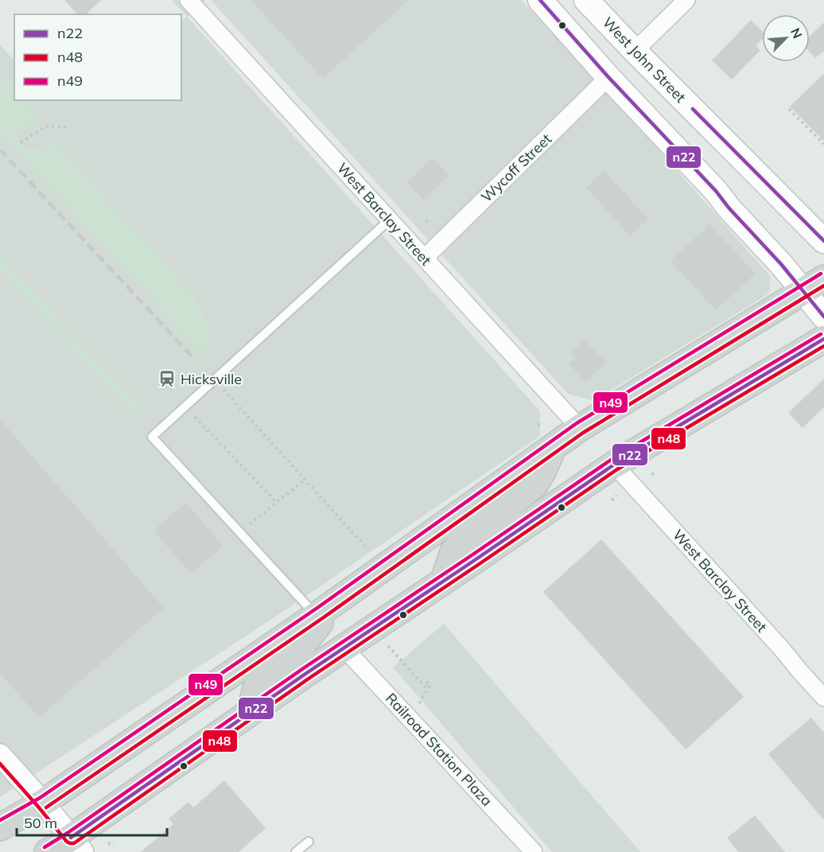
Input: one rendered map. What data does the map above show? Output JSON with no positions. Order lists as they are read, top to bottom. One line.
{"streets":{"main road":["West John Street"],"street":["Wycoff Street","West Barclay Street","Railroad Station Plaza"]},"crossings":[["Wycoff Street","West Barclay Street"]],"places":{"station":["Hicksville"]},"lines":["transit line n22","transit line n49","transit line n48"],"legend":["n22","n48","n49"],"scale_bar":"50 m","north":"top right"}
